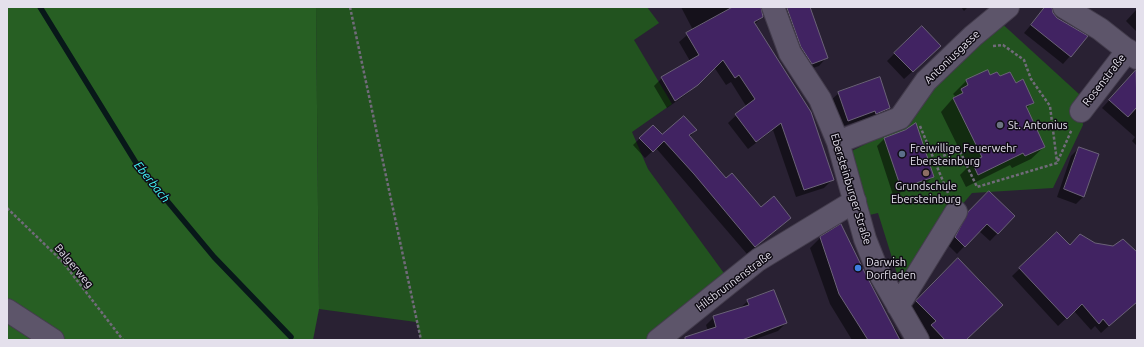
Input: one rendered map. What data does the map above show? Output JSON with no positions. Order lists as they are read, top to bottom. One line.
{"streets":{"street":["Antoniusgasse","Rosenstraße","Ebersteinburger Straße","Hilsbrunnenstraße"],"path":["Balgerweg"]},"crossings":[["Antoniusgasse","Ebersteinburger Straße"],["Ebersteinburger Straße","Hilsbrunnenstraße"]],"water":["Eberbach"],"places":["St. Antonius","Freiwillige Feuerwehr Ebersteinburg","Grundschule Ebersteinburg","Darwish Dorfladen"]}
